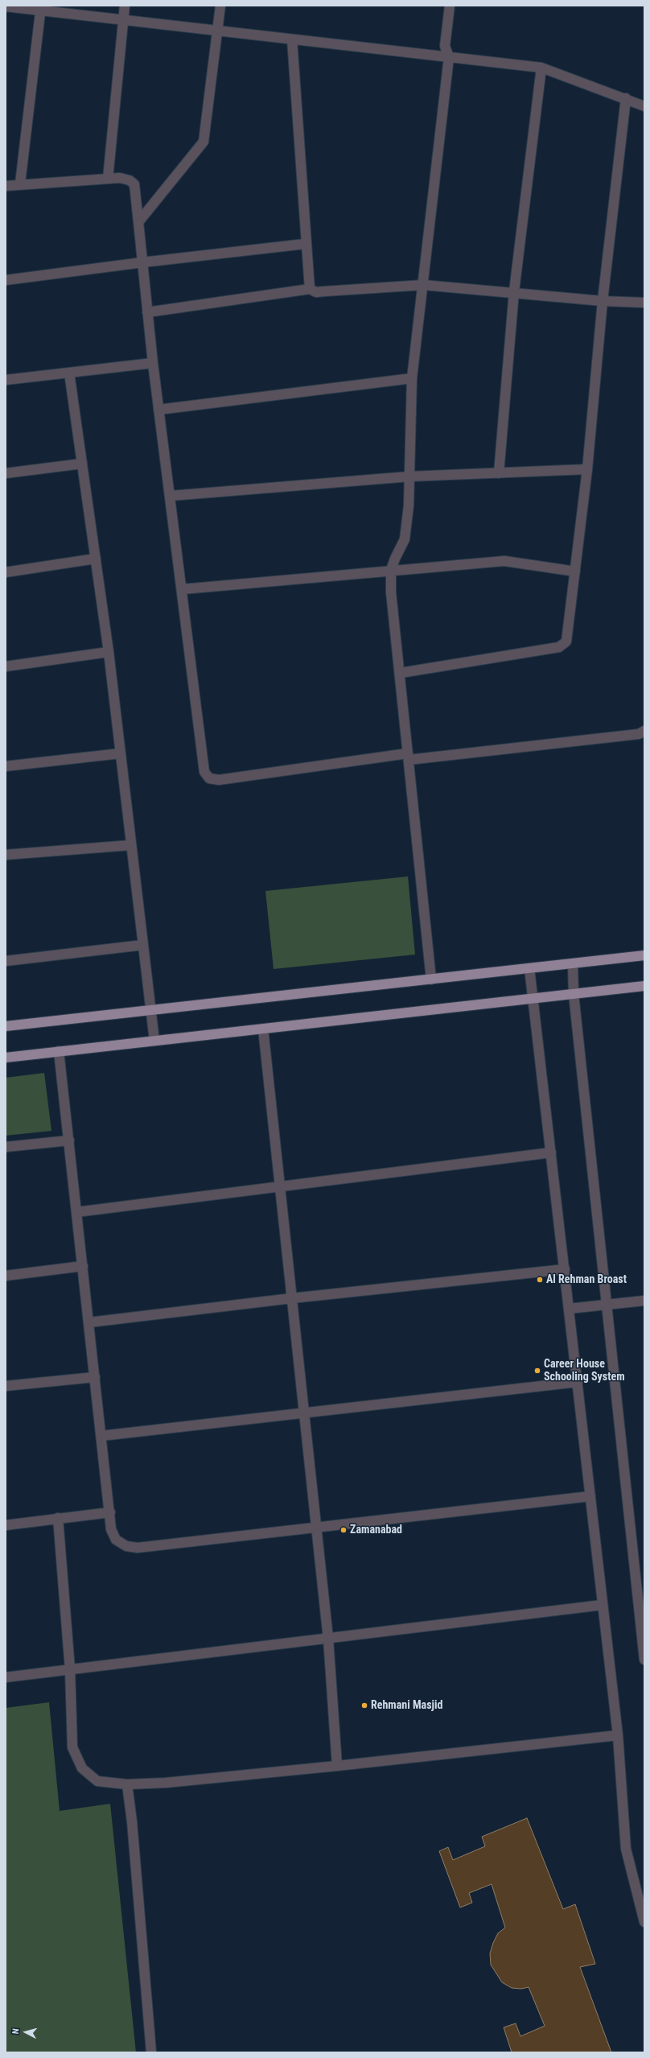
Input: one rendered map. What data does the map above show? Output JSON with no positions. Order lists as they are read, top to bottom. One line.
{"places":["Al Rehman Broast","Career House Schooling System","Zamanabad","Rehmani Masjid"],"north":"left"}
